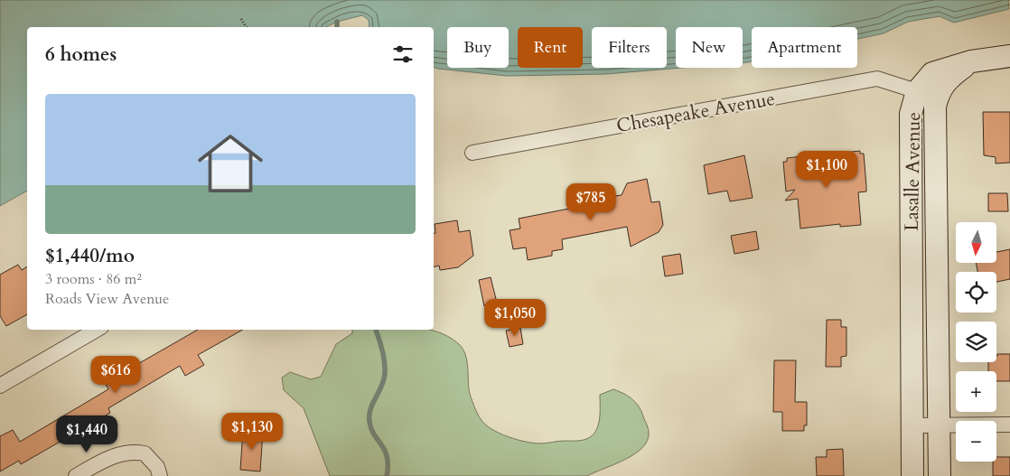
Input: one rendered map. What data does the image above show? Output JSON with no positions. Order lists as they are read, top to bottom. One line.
{"streets":{"main road":["Lasalle Avenue"],"street":["Chesapeake Avenue"]},"crossings":[["Chesapeake Avenue","Lasalle Avenue"]],"north":"bottom","page":{"chip":["Buy","Rent","Filters","New","Apartment"],"heading":"6 homes","list":[{"name":"$1,440/mo","note":"3 rooms · 86 m² · Roads View Avenue"}],"price":["$1,100","$785","$1,050","$616","$1,130","$1,440"],"map_buttons":["+","−"]}}
